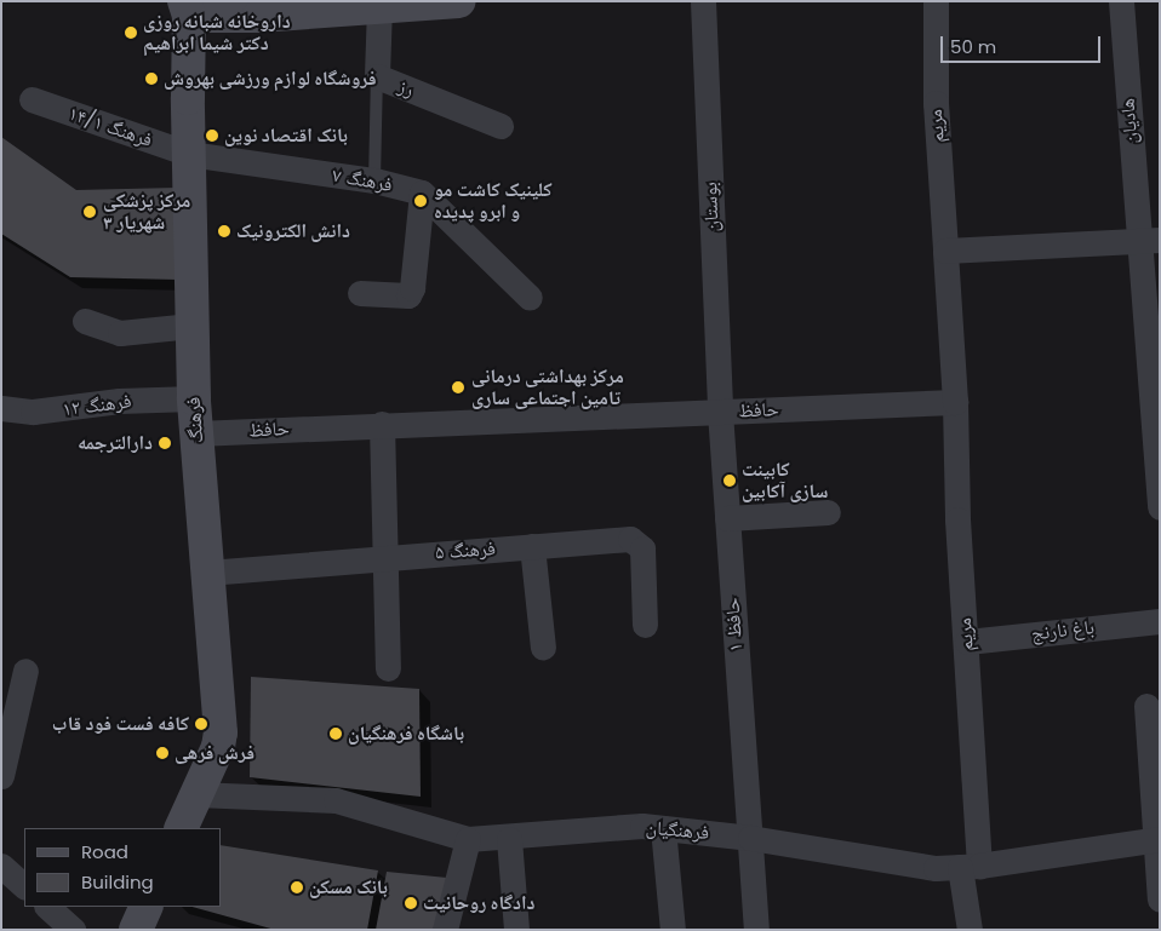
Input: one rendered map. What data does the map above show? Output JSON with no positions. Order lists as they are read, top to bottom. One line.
{"streets":{"main road":["فرهنگ"],"street":["رز","هادیان","مریم","فرهنگ ۱۴/۱","فرهنگ ۷","بوستان","فرهنگ ١٢","حافظ","فرهنگ ۵","حافظ ۱","باغ نارنج","فرهنگیان"]},"crossings":[["مریم","حافظ"],["مریم","باغ نارنج"],["مریم","فرهنگیان"],["فرهنگ ۱۴/۱","فرهنگ ۷"],["فرهنگ ۱۴/۱","فرهنگ"],["فرهنگ ۷","فرهنگ"],["بوستان","حافظ"],["بوستان","حافظ ۱"],["فرهنگ ١٢","فرهنگ"],["حافظ","فرهنگ"],["حافظ","حافظ ۱"],["فرهنگ","فرهنگ ۵"],["فرهنگ","فرهنگیان"],["حافظ ۱","فرهنگیان"]],"places":["داروخانه شبانه روزی دکتر شیما ابراهیم","فروشگاه لوازم ورزشی بهروش","بانک اقتصاد نوین","کلینیک کاشت مو و ابرو پدیده","مرکز پزشکی شهریار ۳","دانش الکترونیک","مرکز بهداشتی درمانی تامین اجتماعی ساری","دارالترجمه","کابینت سازی آکابین","کافه فست فود قاب","باشگاه فرهنگیان","فرش فرهی","بانک مسکن","دادگاه روحانیت"],"legend":["Road","Building"],"scale_bar":"50 m"}
